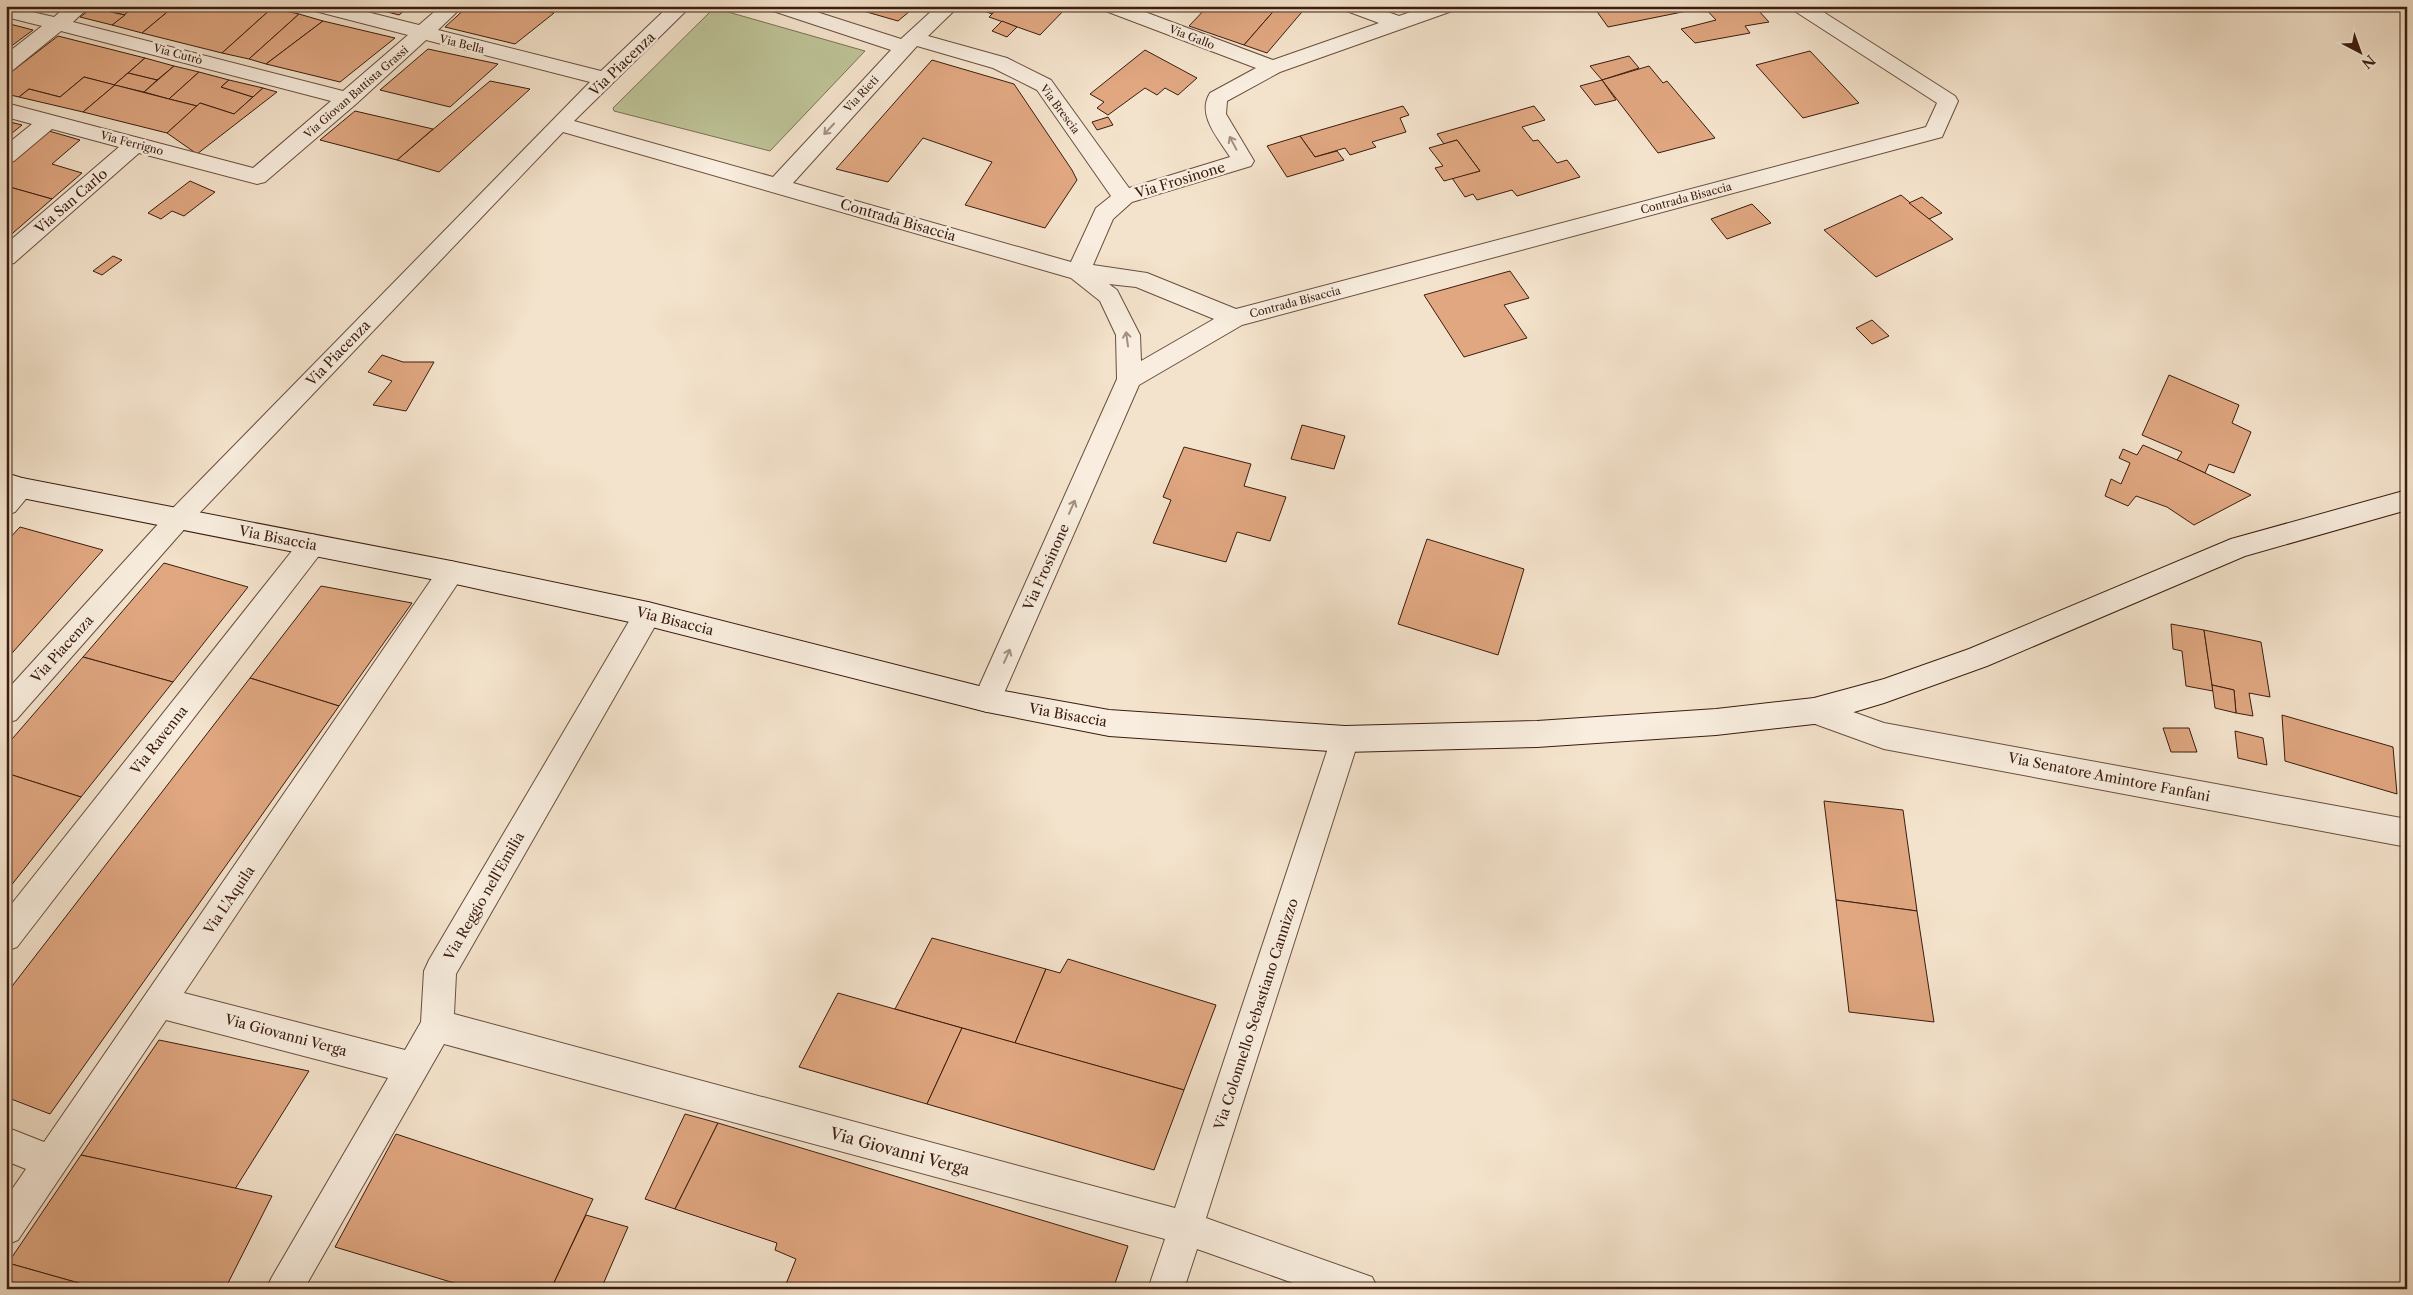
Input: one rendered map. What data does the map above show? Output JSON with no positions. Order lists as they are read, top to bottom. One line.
{"streets":{"street":["Via Gallo","Via Bella","Via Cutrò","Via Piacenza","Via Giovan Battista Grassi","Via Rieti","Via Brescia","Via Ferrigno","Via Frosinone","Contrada Bisaccia","Via San Carlo","Via Bisaccia","Via Ravenna","Via Senatore Amintore Fanfani","Via Reggio nell'Emilia","Via L'Aquila","Via Colonnello Sebastiano Cannizzo","Via Giovanni Verga"]},"crossings":[["Via Gallo","Via Frosinone"],["Via Bella","Via Piacenza"],["Via Bella","Via Giovan Battista Grassi"],["Via Cutrò","Via Giovan Battista Grassi"],["Via Piacenza","Contrada Bisaccia"],["Via Piacenza","Via Bisaccia"],["Via Giovan Battista Grassi","Via Ferrigno"],["Via Rieti","Via Brescia"],["Via Rieti","Contrada Bisaccia"],["Via Brescia","Via Frosinone"],["Via Ferrigno","Via San Carlo"],["Via Frosinone","Contrada Bisaccia"],["Via Frosinone","Via Bisaccia"],["Via Bisaccia","Via Ravenna"],["Via Bisaccia","Via Senatore Amintore Fanfani"],["Via Bisaccia","Via Reggio nell'Emilia"],["Via Bisaccia","Via L'Aquila"],["Via Bisaccia","Via Colonnello Sebastiano Cannizzo"],["Via Reggio nell'Emilia","Via Giovanni Verga"],["Via L'Aquila","Via Giovanni Verga"],["Via Colonnello Sebastiano Cannizzo","Via Giovanni Verga"]],"one_way":["Via Rieti","Via Frosinone"],"north":"bottom right"}
